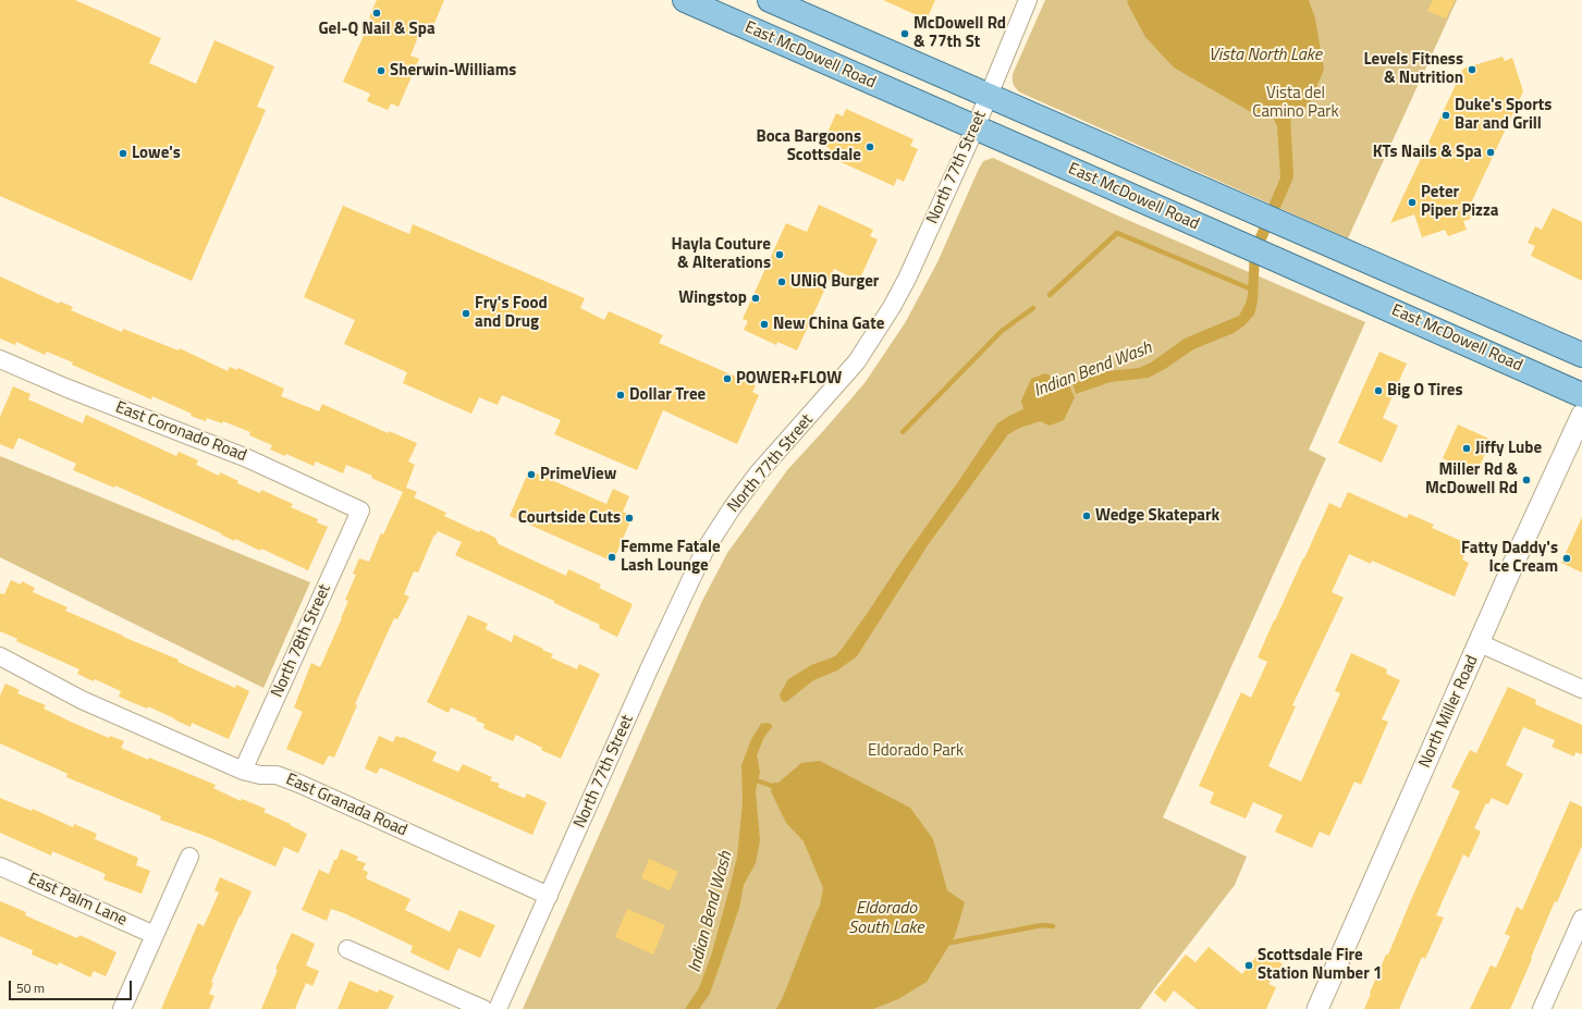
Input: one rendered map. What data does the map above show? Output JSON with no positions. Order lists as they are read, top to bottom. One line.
{"streets":{"main road":["East McDowell Road"],"street":["North 77th Street","East Coronado Road","North 78th Street","North Miller Road","East Granada Road","East Palm Lane"]},"crossings":[["East McDowell Road","North 77th Street"],["North 77th Street","East Granada Road"],["East Coronado Road","North 78th Street"],["North 78th Street","East Granada Road"]],"water":["Vista North Lake","Indian Bend Wash","Eldorado South Lake"],"parks":["Vista del Camino Park","Eldorado Park"],"places":["Gel-Q Nail & Spa","McDowell Rd & 77th St","Levels Fitness & Nutrition","Sherwin-Williams","Duke's Sports Bar and Grill","Boca Bargoons Scottsdale","KTs Nails & Spa","Lowe's","Peter Piper Pizza","Hayla Couture & Alterations","UNiQ Burger","Wingstop","Fry's Food and Drug","New China Gate","POWER+FLOW","Big O Tires","Dollar Tree","Jiffy Lube","PrimeView","Miller Rd & McDowell Rd","Wedge Skatepark","Courtside Cuts","Femme Fatale Lash Lounge","Fatty Daddy's Ice Cream","Scottsdale Fire Station Number 1"],"scale_bar":"50 m"}
